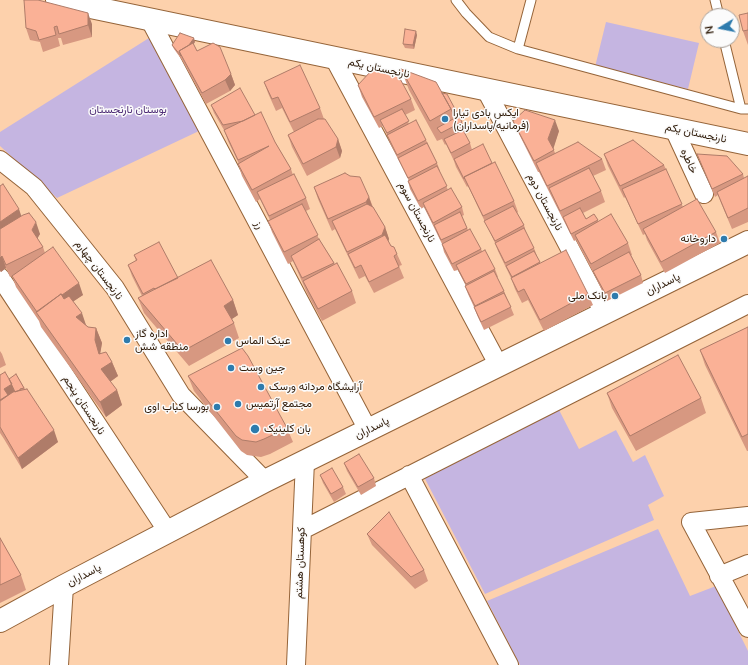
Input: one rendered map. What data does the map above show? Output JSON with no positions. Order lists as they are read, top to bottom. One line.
{"streets":{"main road":["نارنجستان یکم","پاسداران"],"street":["خاطره","نارنجستان دوم","نارنجستان سوم","رز","نارنجستان چهارم","نارنجستان پنجم","کوهستان هشتم"]},"crossings":[["نارنجستان یکم","خاطره"],["نارنجستان یکم","نارنجستان دوم"],["نارنجستان یکم","نارنجستان سوم"],["نارنجستان یکم","رز"],["نارنجستان دوم","پاسداران"],["نارنجستان سوم","پاسداران"],["رز","پاسداران"],["نارنجستان چهارم","پاسداران"],["پاسداران","نارنجستان پنجم"],["پاسداران","کوهستان هشتم"]],"parks":["بوستان نارنجستان"],"places":["ایکس بادی تیارا (فرمانیه/پاسداران)","داروخانه","بانک ملی","اداره گاز منطقه شش","عینک الماس","جین وست","آرایشگاه مردانه ورسک","مجتمع آرتمیس","بورسا کباب اوی","بان کلینیک"],"north":"left"}
